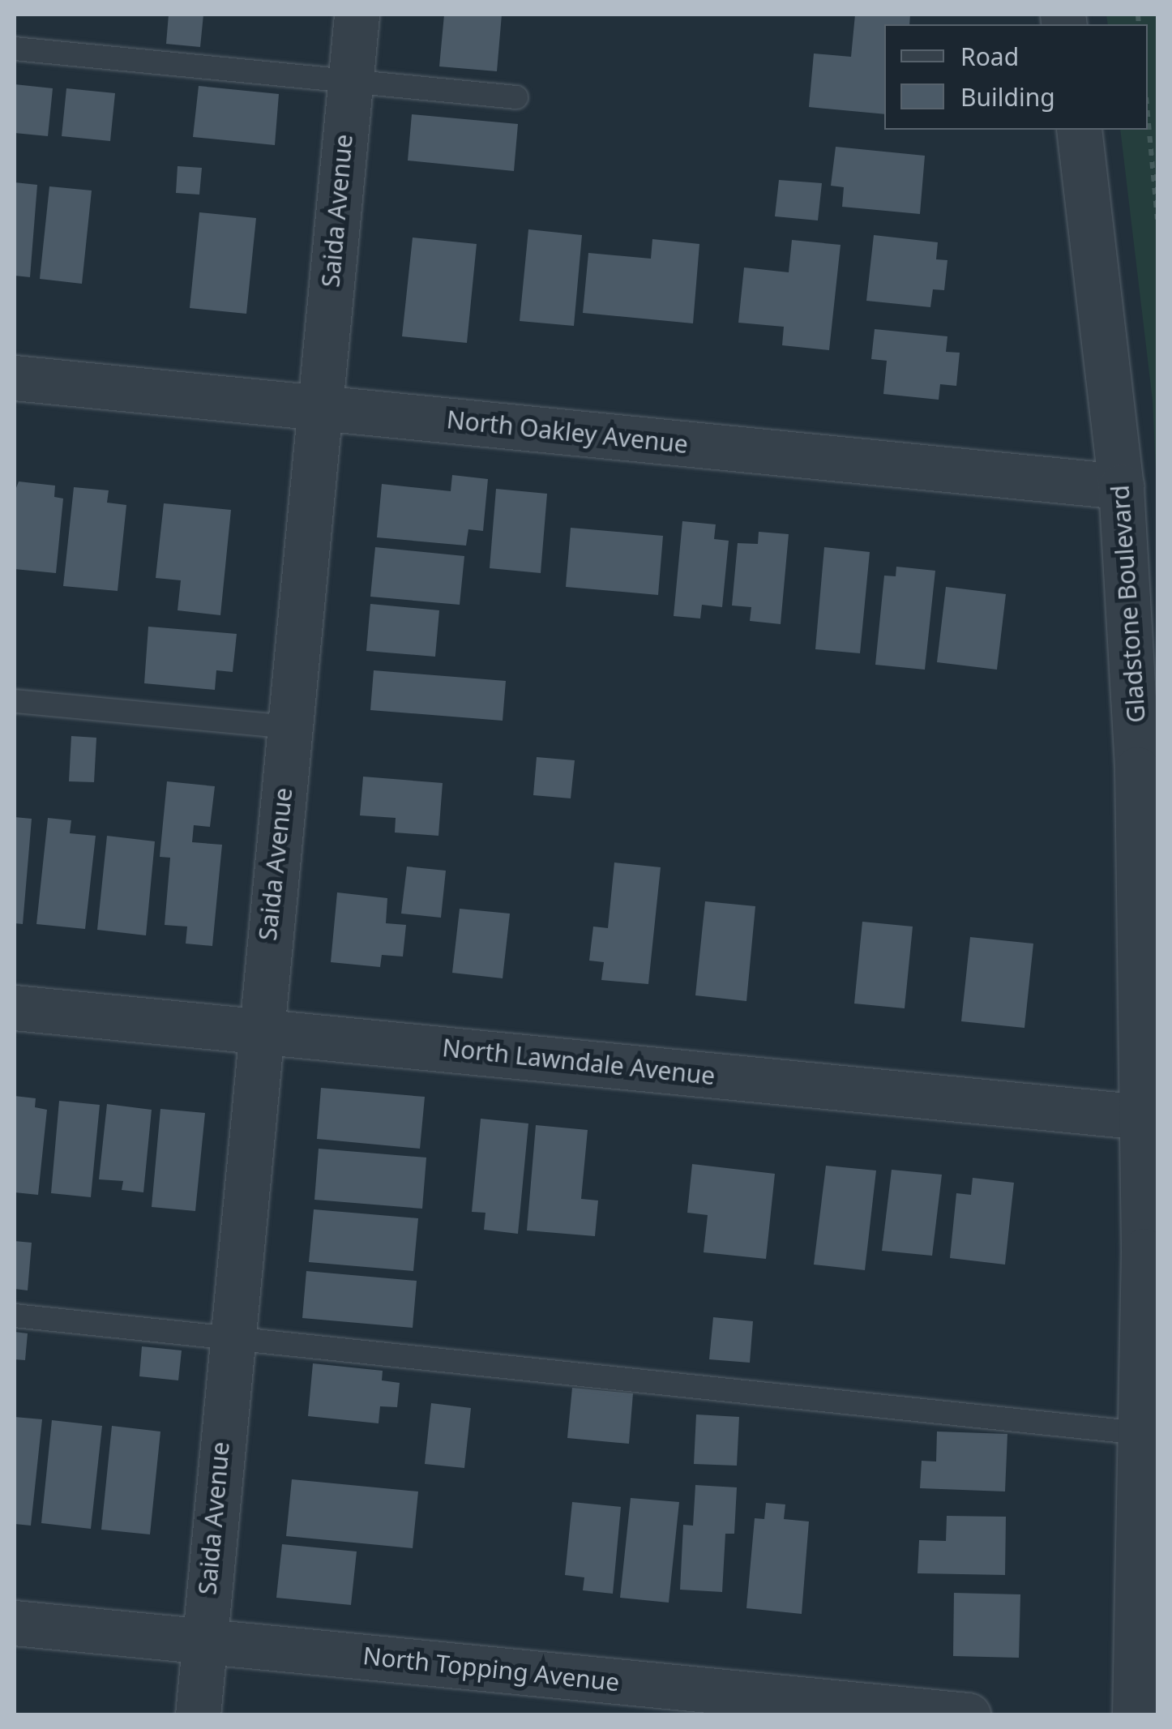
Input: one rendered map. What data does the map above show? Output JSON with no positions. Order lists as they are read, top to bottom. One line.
{"streets":{"street":["Saida Avenue","North Oakley Avenue","Gladstone Boulevard","North Lawndale Avenue","North Topping Avenue"]},"crossings":[["Saida Avenue","North Oakley Avenue"],["Saida Avenue","North Lawndale Avenue"],["Saida Avenue","North Topping Avenue"],["North Oakley Avenue","Gladstone Boulevard"],["Gladstone Boulevard","North Lawndale Avenue"]],"legend":["Road","Building"]}
